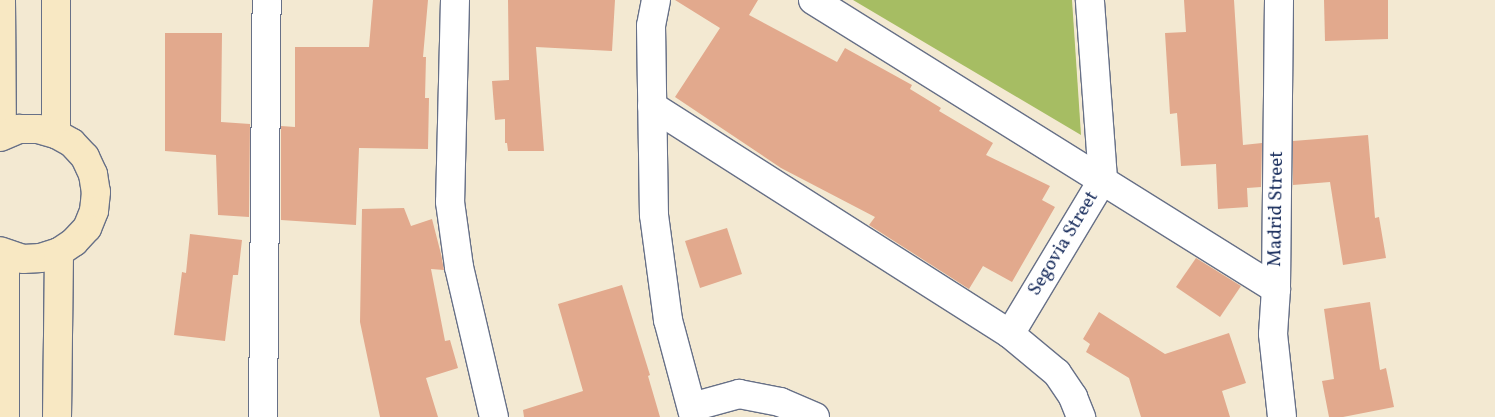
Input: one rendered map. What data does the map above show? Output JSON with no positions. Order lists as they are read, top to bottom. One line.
{"streets":{"street":["Madrid Street","Segovia Street"]}}
